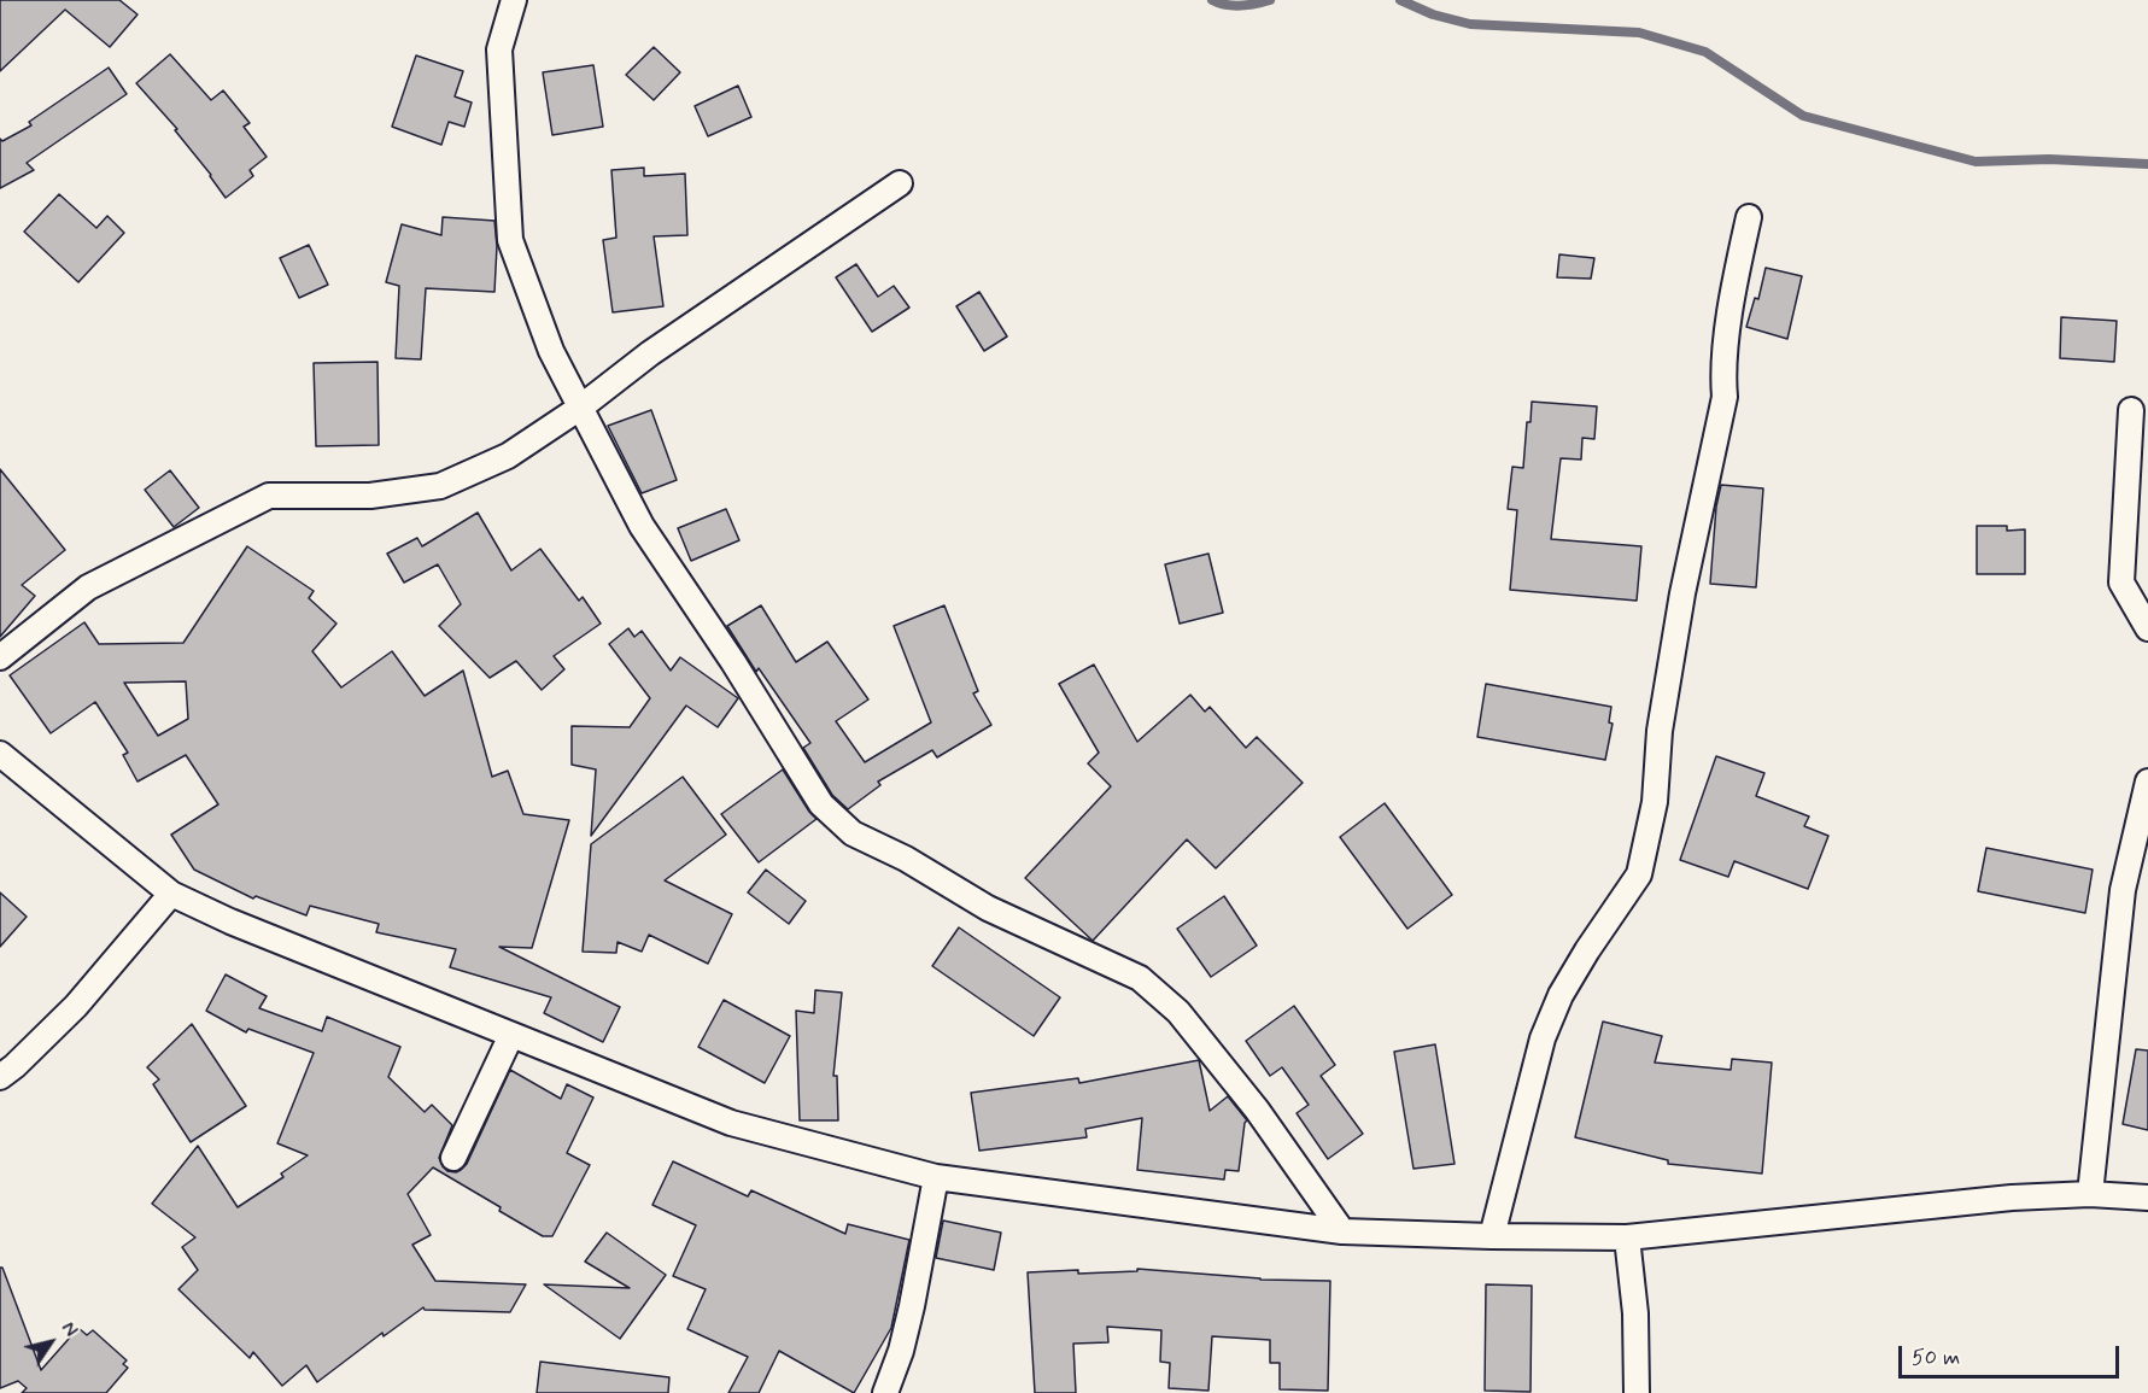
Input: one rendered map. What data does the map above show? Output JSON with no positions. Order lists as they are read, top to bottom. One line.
{"scale_bar":"50 m","north":"top right"}
